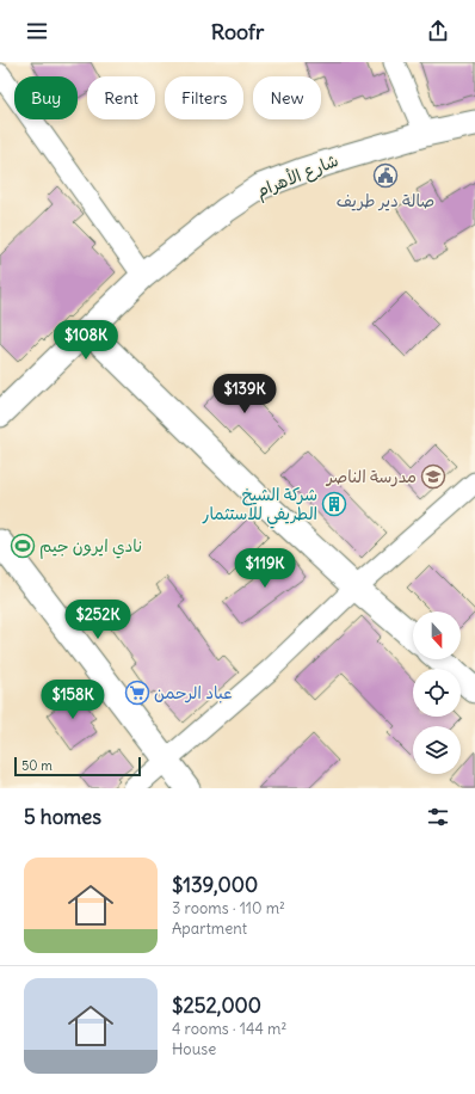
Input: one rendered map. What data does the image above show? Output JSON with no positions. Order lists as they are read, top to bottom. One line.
{"streets":{"street":["شارع الأهرام"]},"places":{"public building":["صالة دير طريف"],"school or university":["مدرسة الناصر"],"building":["شركة الشيخ الطريفي للاستثمار"],"sports":["نادي ايرون جيم"],"supermarket":["عباد الرحمن"]},"scale_bar":"50 m","north":"bottom","page":{"header":"Roofr","chip":["Buy","Rent","Filters","New"],"price":["$108K","$139K","$119K","$252K","$158K"],"scale":"50 m","heading":"5 homes","list":[{"name":"$139,000","note":"3 rooms · 110 m² · Apartment"},{"name":"$252,000","note":"4 rooms · 144 m² · House"}]}}
